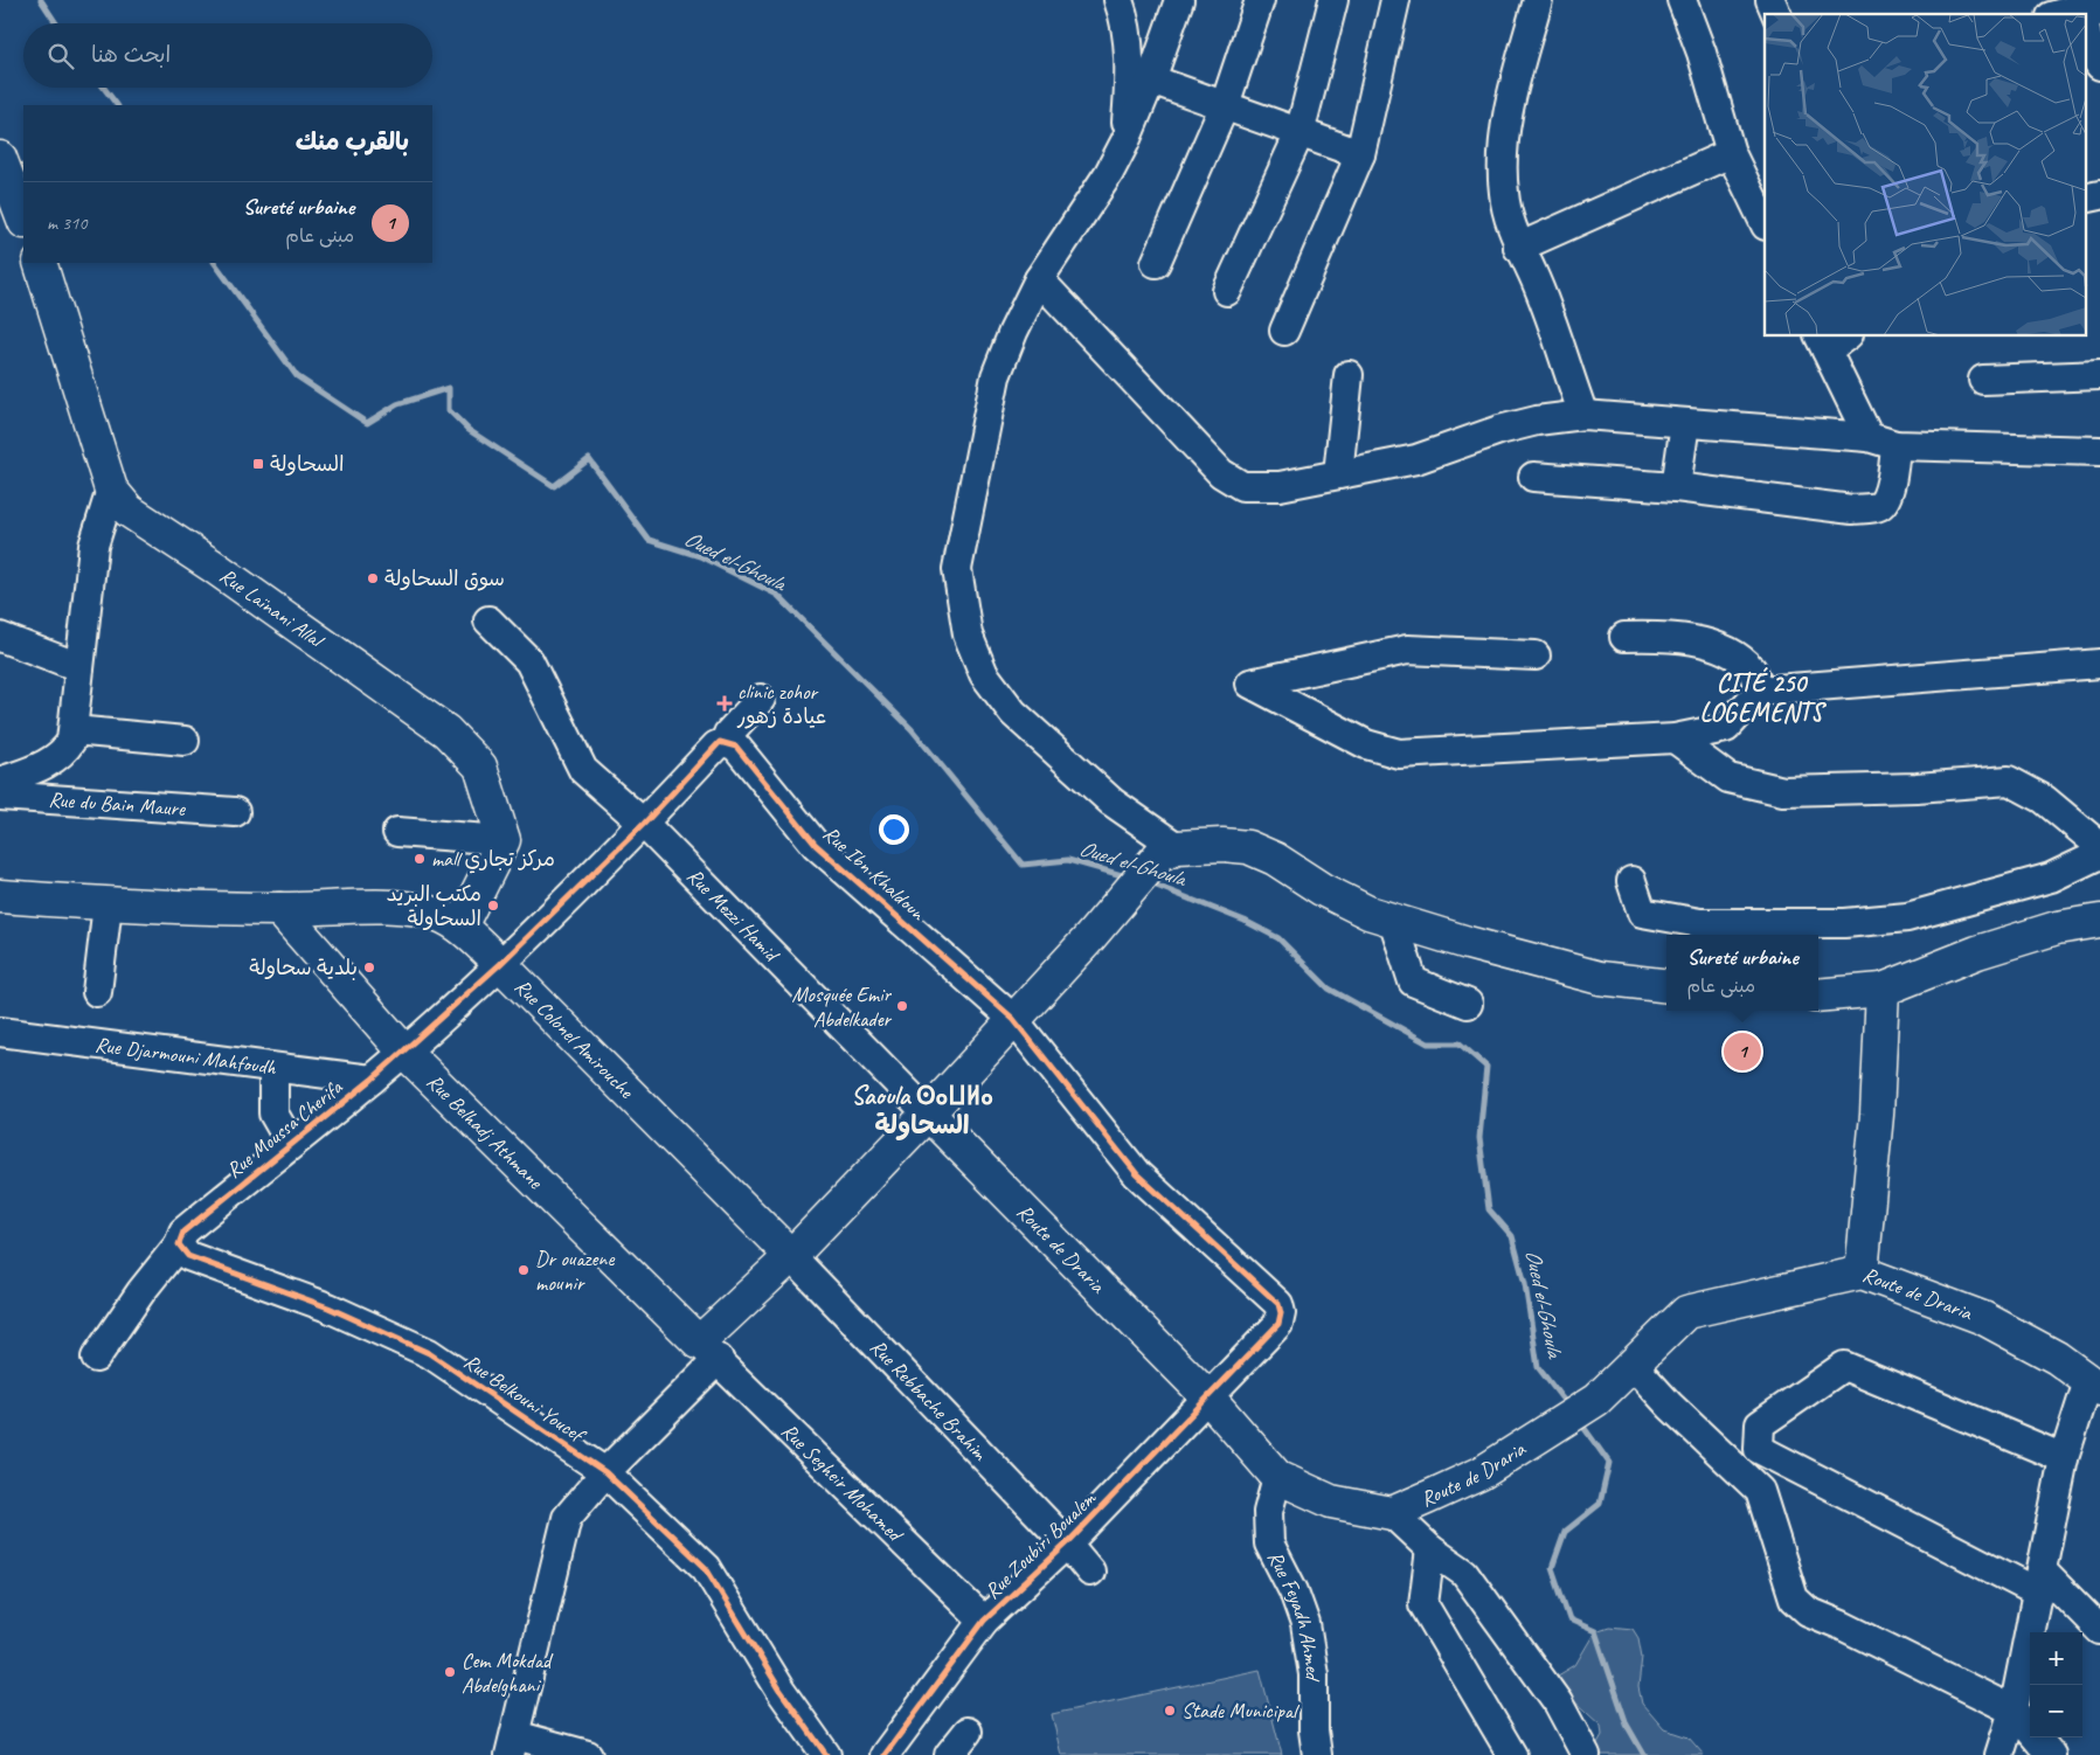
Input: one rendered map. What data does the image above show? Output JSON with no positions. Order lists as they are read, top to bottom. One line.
{"streets":{"main road":["Rue Laïnani Allal","Rue Colonel Amirouche","Rue Belhadj Athmane","Route de Draria"],"street":["Rue du Bain Maure","Rue Ibn Khaldoun","Rue Mezzi Hamid","Rue Djarmouni Mahfoudh","Rue Moussa Cherifa","Rue Belkouni Youcef","Rue Rebbache Brahim","Rue Segheir Mohamed","Rue Zoubiri Boualem","Rue Feyadh Ahmed"]},"crossings":[["Rue Ibn Khaldoun","Route de Draria"],["Rue Ibn Khaldoun","Rue Zoubiri Boualem"],["Rue Mezzi Hamid","Rue Moussa Cherifa"],["Rue Mezzi Hamid","Route de Draria"],["Rue Colonel Amirouche","Rue Moussa Cherifa"],["Rue Colonel Amirouche","Rue Belhadj Athmane"],["Rue Colonel Amirouche","Rue Rebbache Brahim"],["Rue Djarmouni Mahfoudh","Rue Moussa Cherifa"],["Rue Moussa Cherifa","Rue Belhadj Athmane"],["Rue Moussa Cherifa","Rue Belkouni Youcef"],["Rue Belhadj Athmane","Rue Segheir Mohamed"],["Route de Draria","Rue Zoubiri Boualem"],["Route de Draria","Rue Feyadh Ahmed"],["Rue Rebbache Brahim","Rue Zoubiri Boualem"],["Rue Segheir Mohamed","Rue Zoubiri Boualem"]],"districts":["CITÉ 250 LOGEMENTS","Saoula ⵙⴰⵡⵍⴰ السحاولة"],"water":["Oued el-Ghoula"],"places":{"transit":["السحاولة"],"other":["سوق السحاولة","mall مركز تجاري","مكتب البريد السحاولة","بلدية سحاولة","Mosquée Emir Abdelkader","Dr ouazene mounir","Cem Mokdad Abdelghani","Stade Municipal"],"health":["clinic zohor عيادة زهور"]},"page":{"search":"ابحث هنا","heading":"بالقرب منك","list":[{"mark":"1","name":"Sureté urbaine","note":"مبنى عام","value":"310 m"}],"popup":["Sureté urbaine","مبنى عام"],"pins":"1","map_buttons":["+","−"]}}
